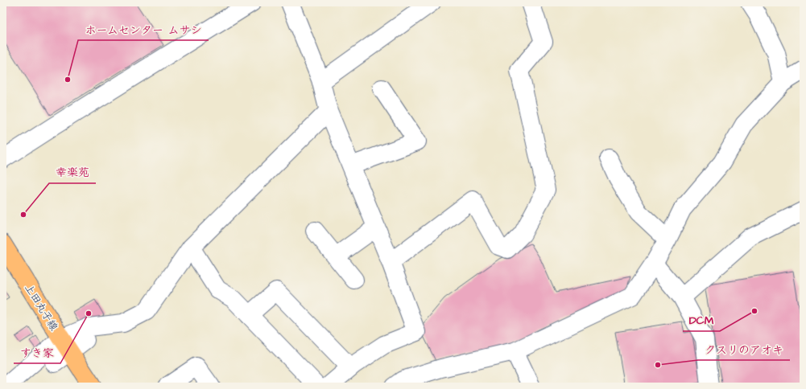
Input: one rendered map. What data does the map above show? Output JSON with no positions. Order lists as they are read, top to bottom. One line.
{"streets":{"main road":["上田丸子線"]},"places":["ホームセンター ムサシ","幸楽苑","DCM","すき家","クスリのアオキ"]}
